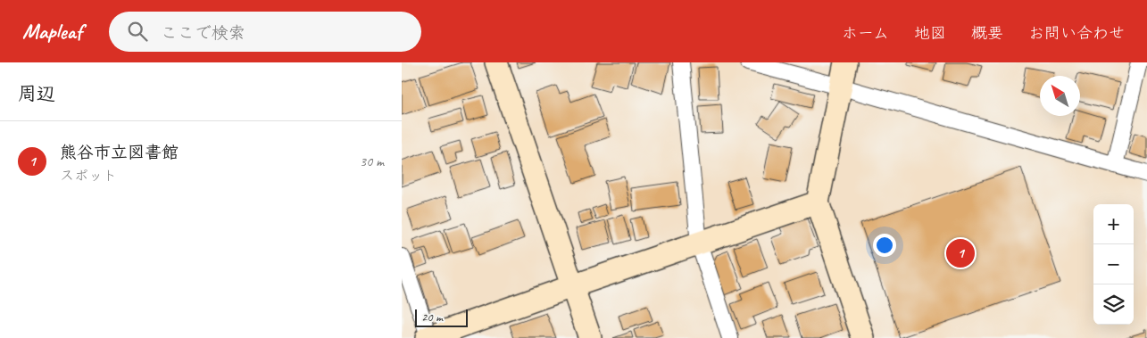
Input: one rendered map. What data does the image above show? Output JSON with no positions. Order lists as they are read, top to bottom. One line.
{"scale_bar":"20 m","north":"top left","page":{"header":"Mapleaf","search":"ここで検索","nav":["ホーム","地図","概要","お問い合わせ"],"heading":"周辺","list":[{"mark":"1","name":"熊谷市立図書館","note":"スポット","value":"30 m"}],"map_buttons":["+","−"],"pins":"1","scale":"20 m"}}
